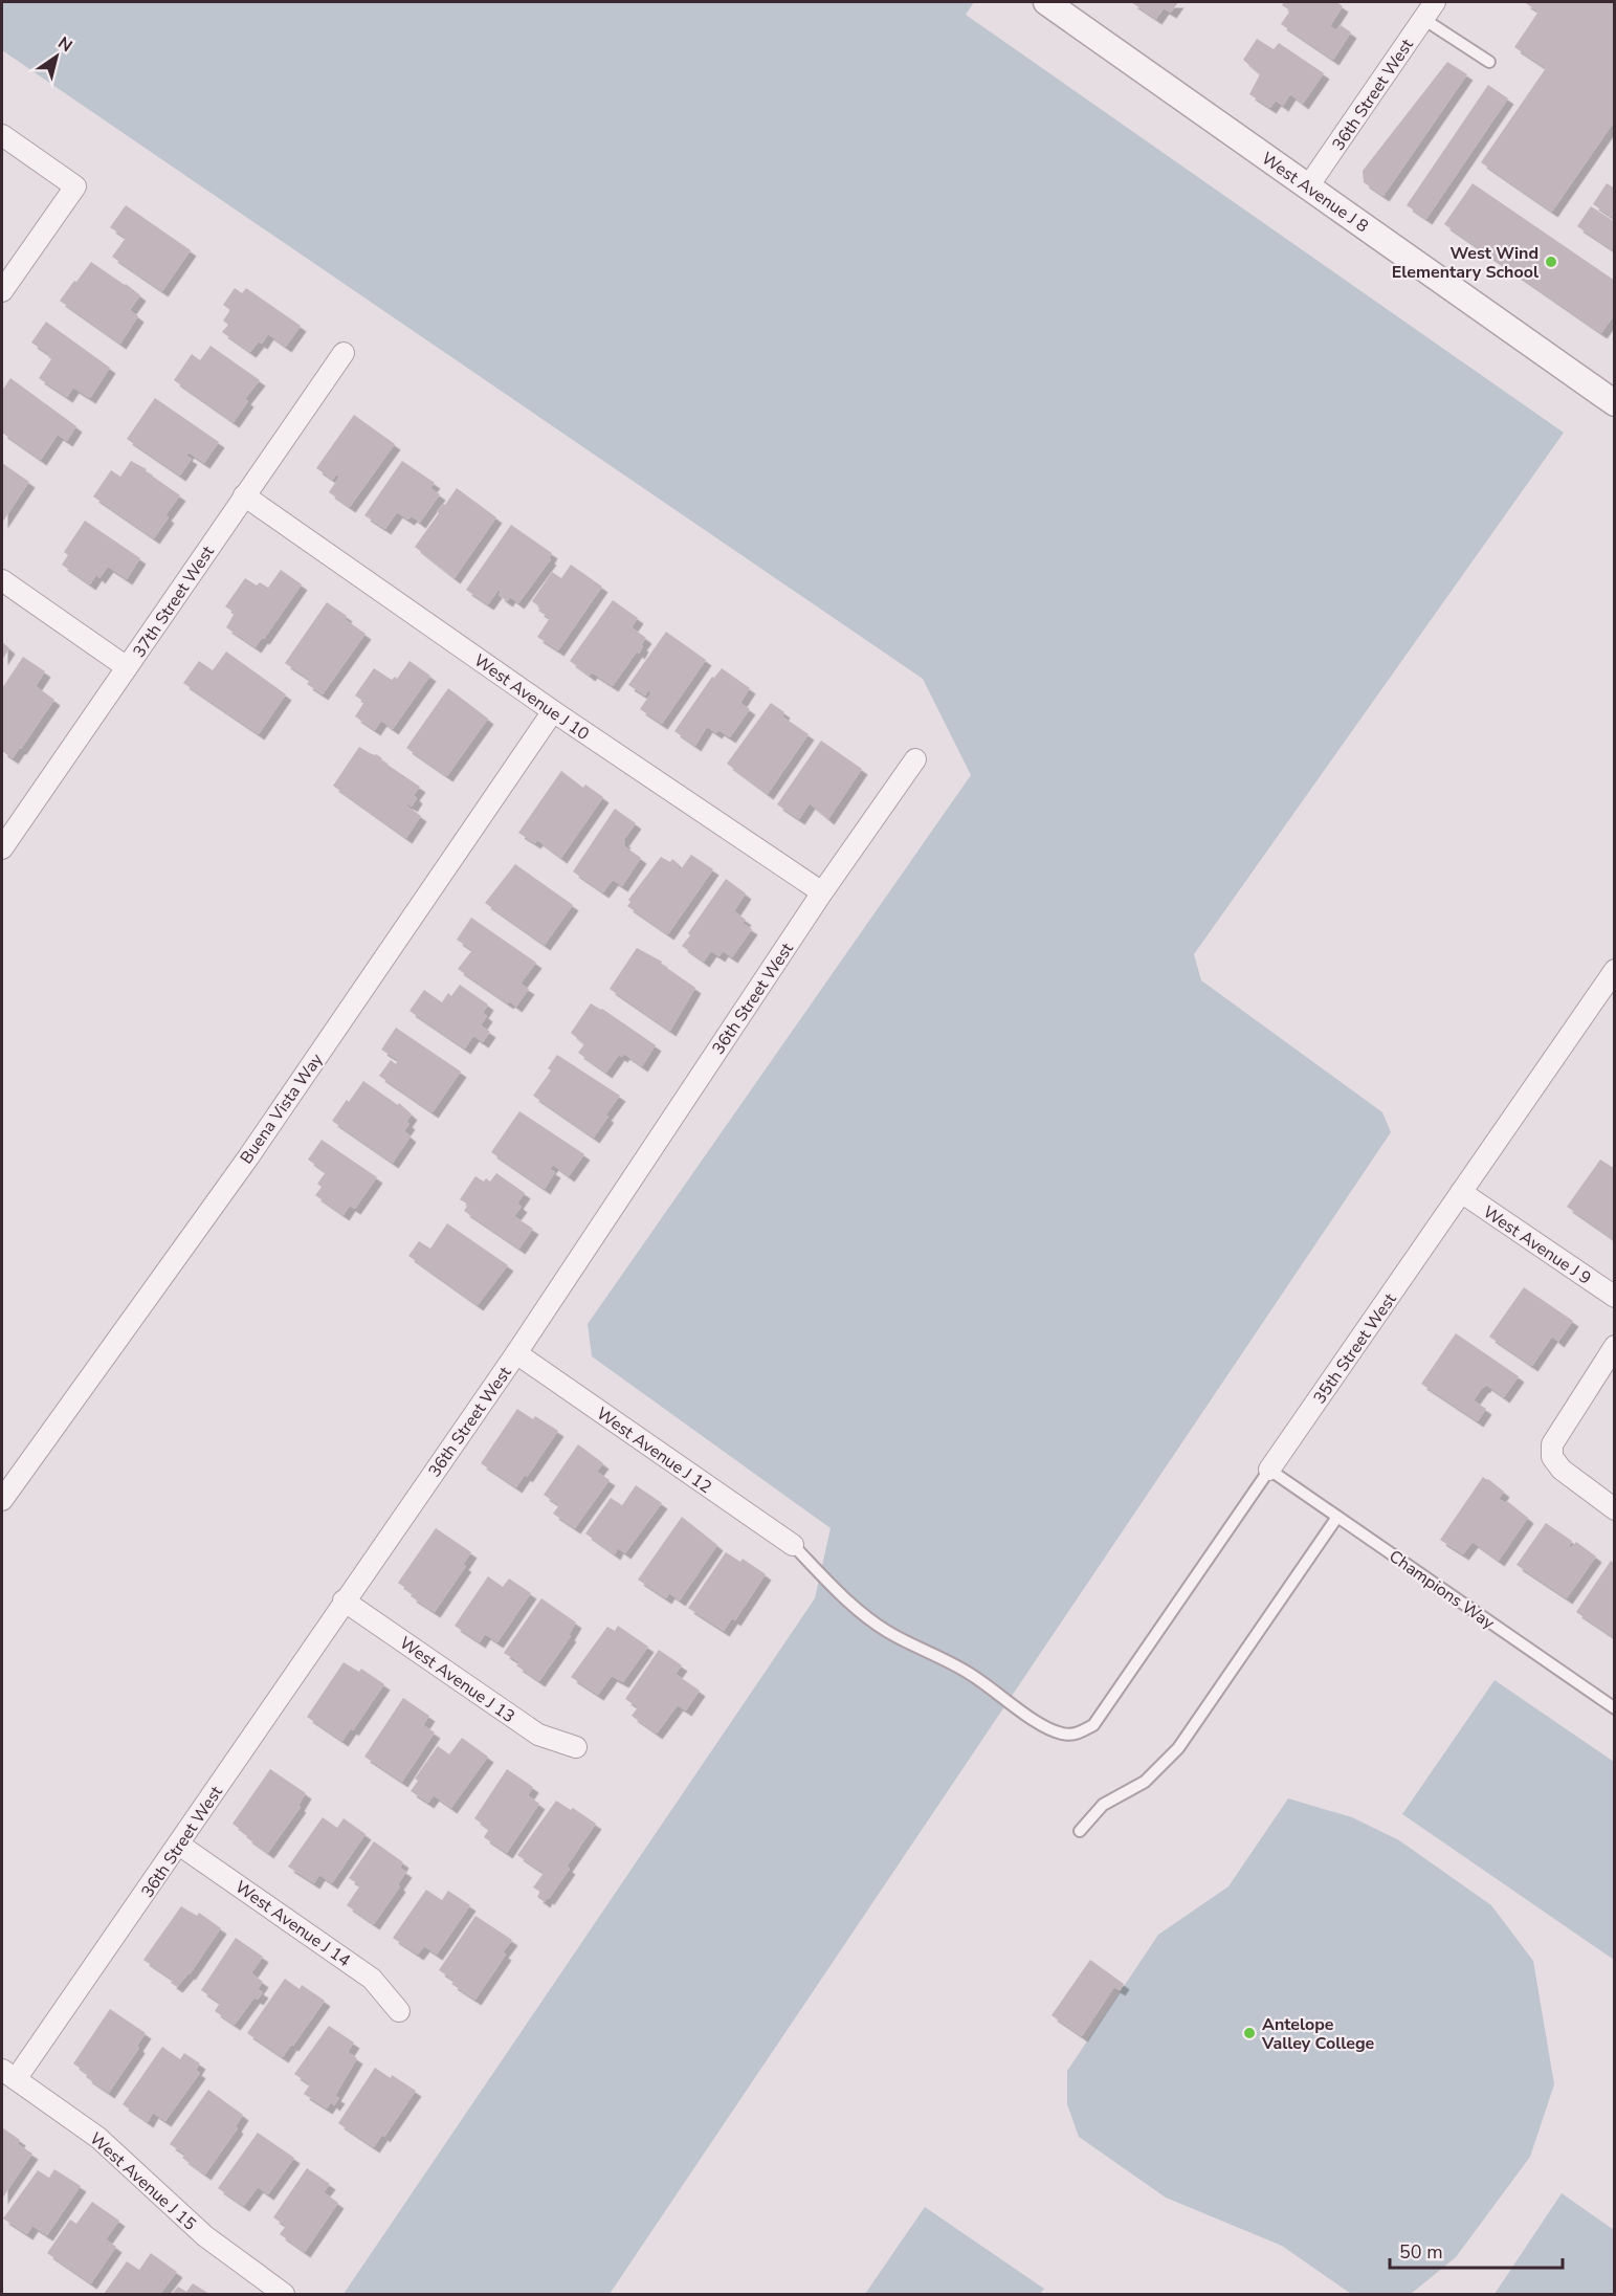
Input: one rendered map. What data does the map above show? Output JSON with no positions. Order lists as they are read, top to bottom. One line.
{"streets":{"street":["36th Street West","West Avenue J 8","37th Street West","West Avenue J 10","Buena Vista Way","West Avenue J 9","35th Street West","West Avenue J 12","West Avenue J 13","West Avenue J 14","West Avenue J 15"],"lane":["Champions Way"]},"crossings":[["36th Street West","West Avenue J 8"],["36th Street West","West Avenue J 10"],["36th Street West","West Avenue J 12"],["36th Street West","West Avenue J 13"],["36th Street West","West Avenue J 14"],["36th Street West","West Avenue J 15"],["37th Street West","West Avenue J 10"],["West Avenue J 10","Buena Vista Way"],["West Avenue J 9","35th Street West"],["35th Street West","West Avenue J 12"],["35th Street West","Champions Way"]],"places":["West Wind Elementary School","Antelope Valley College"],"scale_bar":"50 m","north":"top right"}
